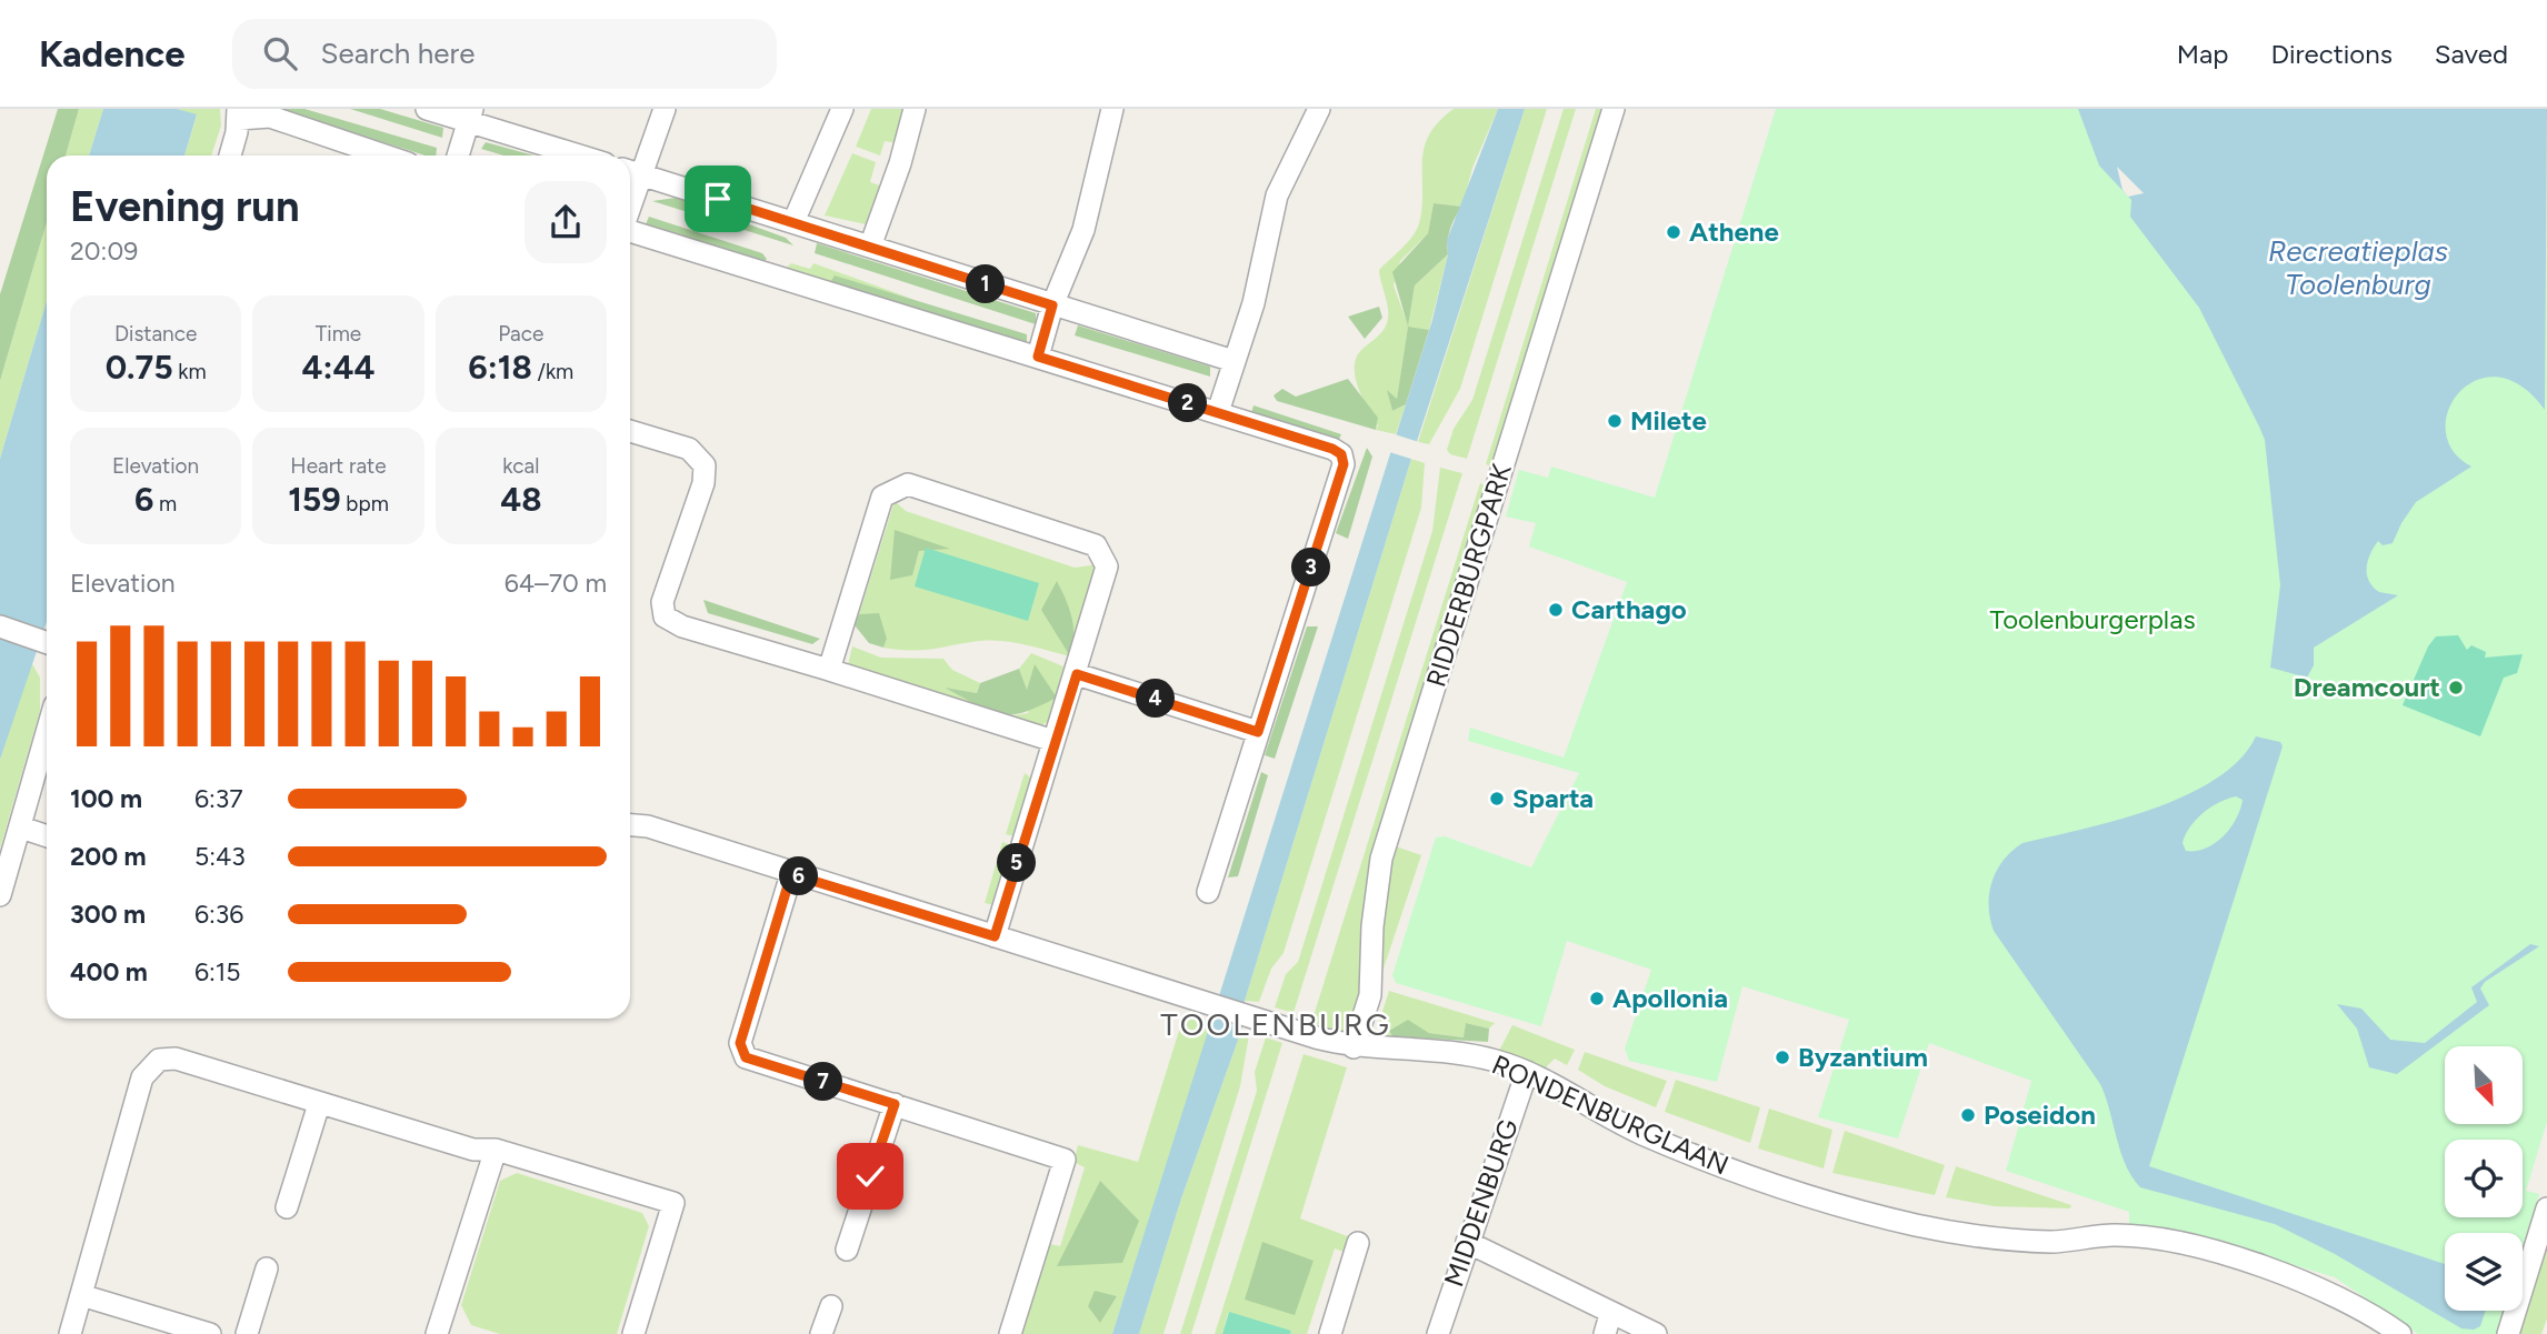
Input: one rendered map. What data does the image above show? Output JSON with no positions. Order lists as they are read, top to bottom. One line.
{"streets":{"street":["RIDDERBURGPARK","RONDENBURGLAAN","MIDDENBURG"]},"crossings":[["RIDDERBURGPARK","RONDENBURGLAAN"],["RONDENBURGLAAN","MIDDENBURG"]],"districts":["TOOLENBURG"],"water":["Recreatieplas Toolenburg"],"parks":["Toolenburgerplas"],"places":["Athene","Milete","Carthago","Dreamcourt","Sparta","Apollonia","Byzantium","Poseidon"],"north":"bottom right","page":{"header":"Kadence","search":"Search here","nav":["Map","Directions","Saved"],"heading":["Evening run","20:09"],"pins":["1","2","3","4","5","6","7"],"stats":[["Distance","0.75 km"],["Time","4:44"],["Pace","6:18 /km"],["Elevation","6 m"],["Heart rate","159 bpm"],["kcal","48"]],"chart":["Elevation","64–70 m"],"list":[{"name":"100 m","note":"6:37"},{"name":"200 m","note":"5:43"},{"name":"300 m","note":"6:36"},{"name":"400 m","note":"6:15"}]}}
